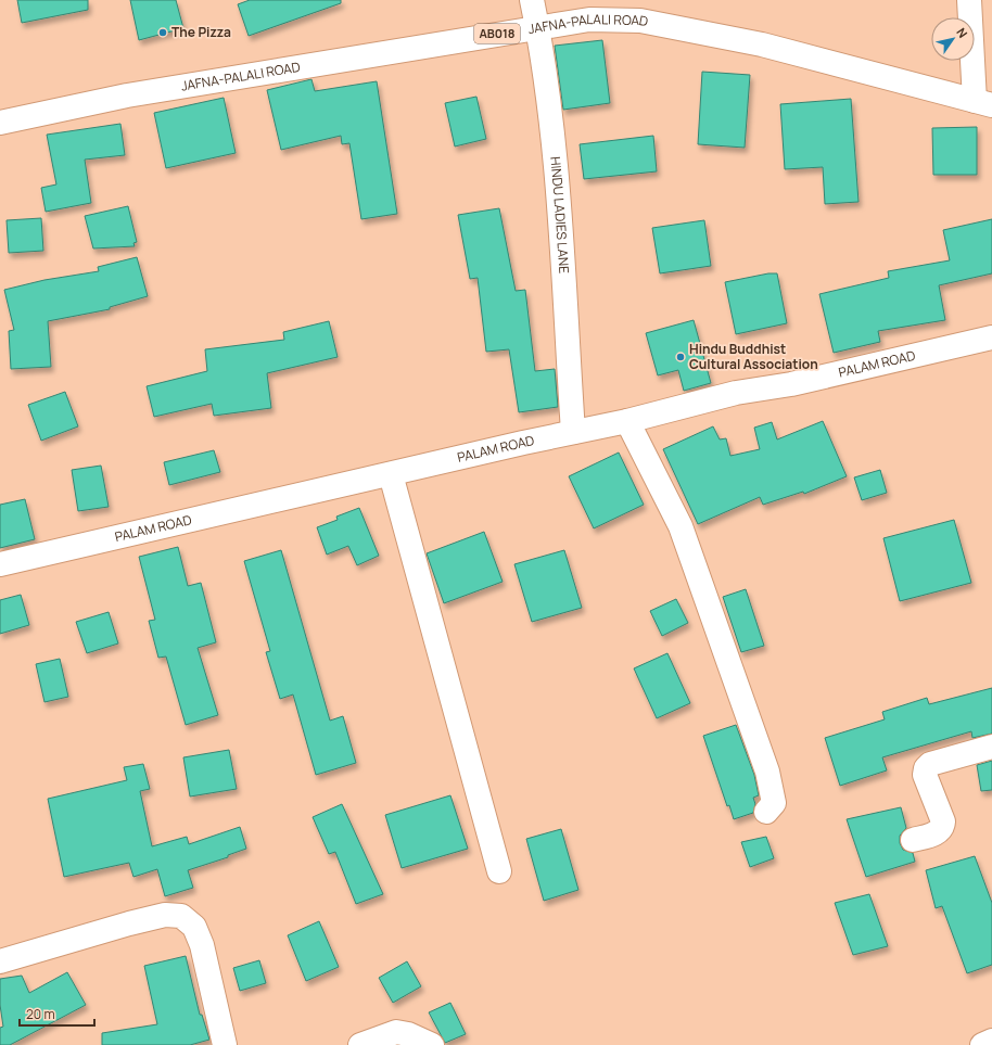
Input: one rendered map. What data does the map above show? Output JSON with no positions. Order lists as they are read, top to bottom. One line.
{"streets":{"street":["JAFNA-PALALI ROAD","AB018","HINDU LADIES LANE","PALAM ROAD"]},"crossings":[["JAFNA-PALALI ROAD","HINDU LADIES LANE"],["HINDU LADIES LANE","PALAM ROAD"]],"places":["The Pizza","Hindu Buddhist Cultural Association"],"scale_bar":"20 m","north":"top right"}
